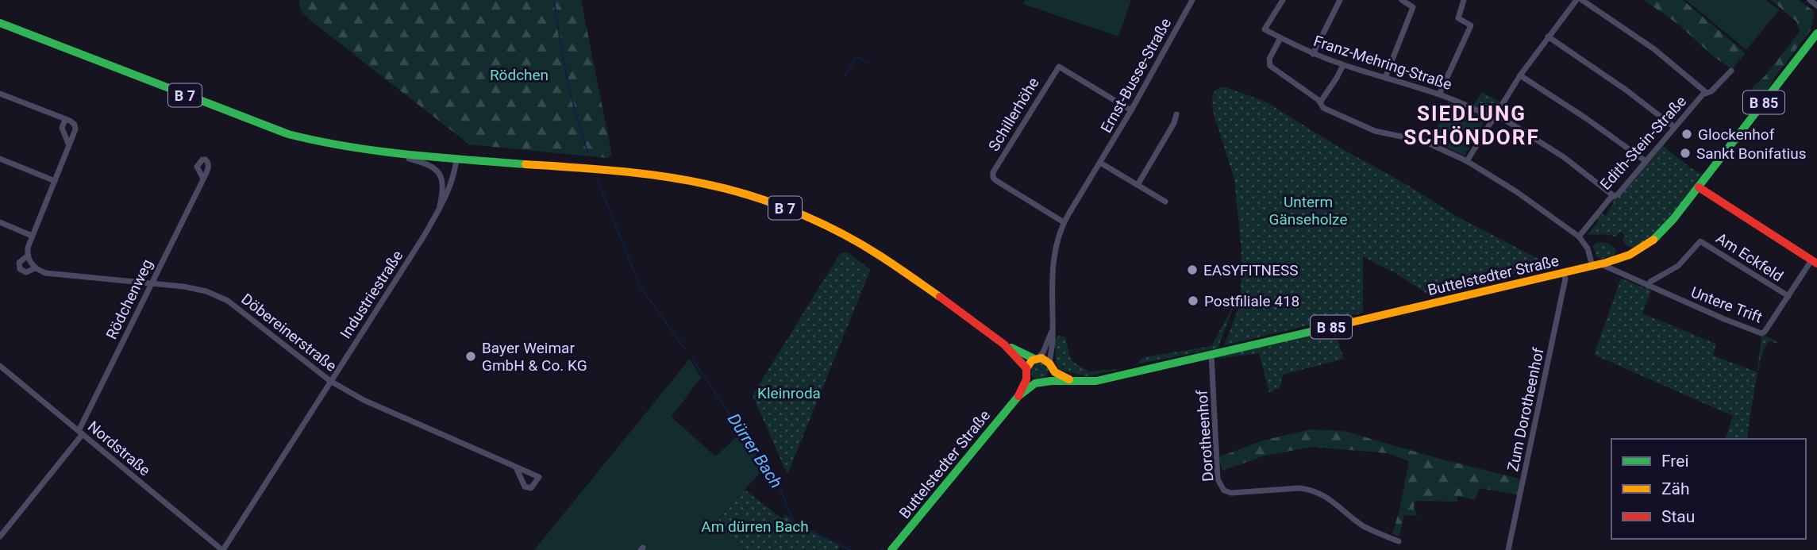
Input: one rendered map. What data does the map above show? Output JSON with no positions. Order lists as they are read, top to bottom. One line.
{"streets":{"main road":["B 7","B 85","Buttelstedter Straße"],"street":["Franz-Mehring-Straße","Ernst-Busse-Straße","Schillerhöhe","Edith-Stein-Straße","Am Eckfeld","Industriestraße","Rödchenweg","Untere Trift","Döbereinerstraße","Zum Dorotheenhof","Dorotheenhof","Nordstraße"]},"crossings":[["Franz-Mehring-Straße","Edith-Stein-Straße"],["Ernst-Busse-Straße","B 7"],["Ernst-Busse-Straße","B 85"],["Ernst-Busse-Straße","Schillerhöhe"],["B 7","B 85"],["B 7","Industriestraße"],["B 85","Buttelstedter Straße"],["Am Eckfeld","Untere Trift"],["Buttelstedter Straße","Untere Trift"],["Buttelstedter Straße","Zum Dorotheenhof"],["Buttelstedter Straße","Dorotheenhof"],["Industriestraße","Döbereinerstraße"],["Industriestraße","Nordstraße"],["Rödchenweg","Döbereinerstraße"],["Rödchenweg","Nordstraße"]],"districts":["SIEDLUNG SCHÖNDORF"],"water":["Dürrer Bach"],"parks":["Rödchen","Unterm Gänseholze","Kleinroda","Am dürren Bach"],"places":["Glockenhof","Sankt Bonifatius","EASYFITNESS","Postfiliale 418","Bayer Weimar GmbH & Co. KG"],"legend":["Frei","Zäh","Stau"]}
